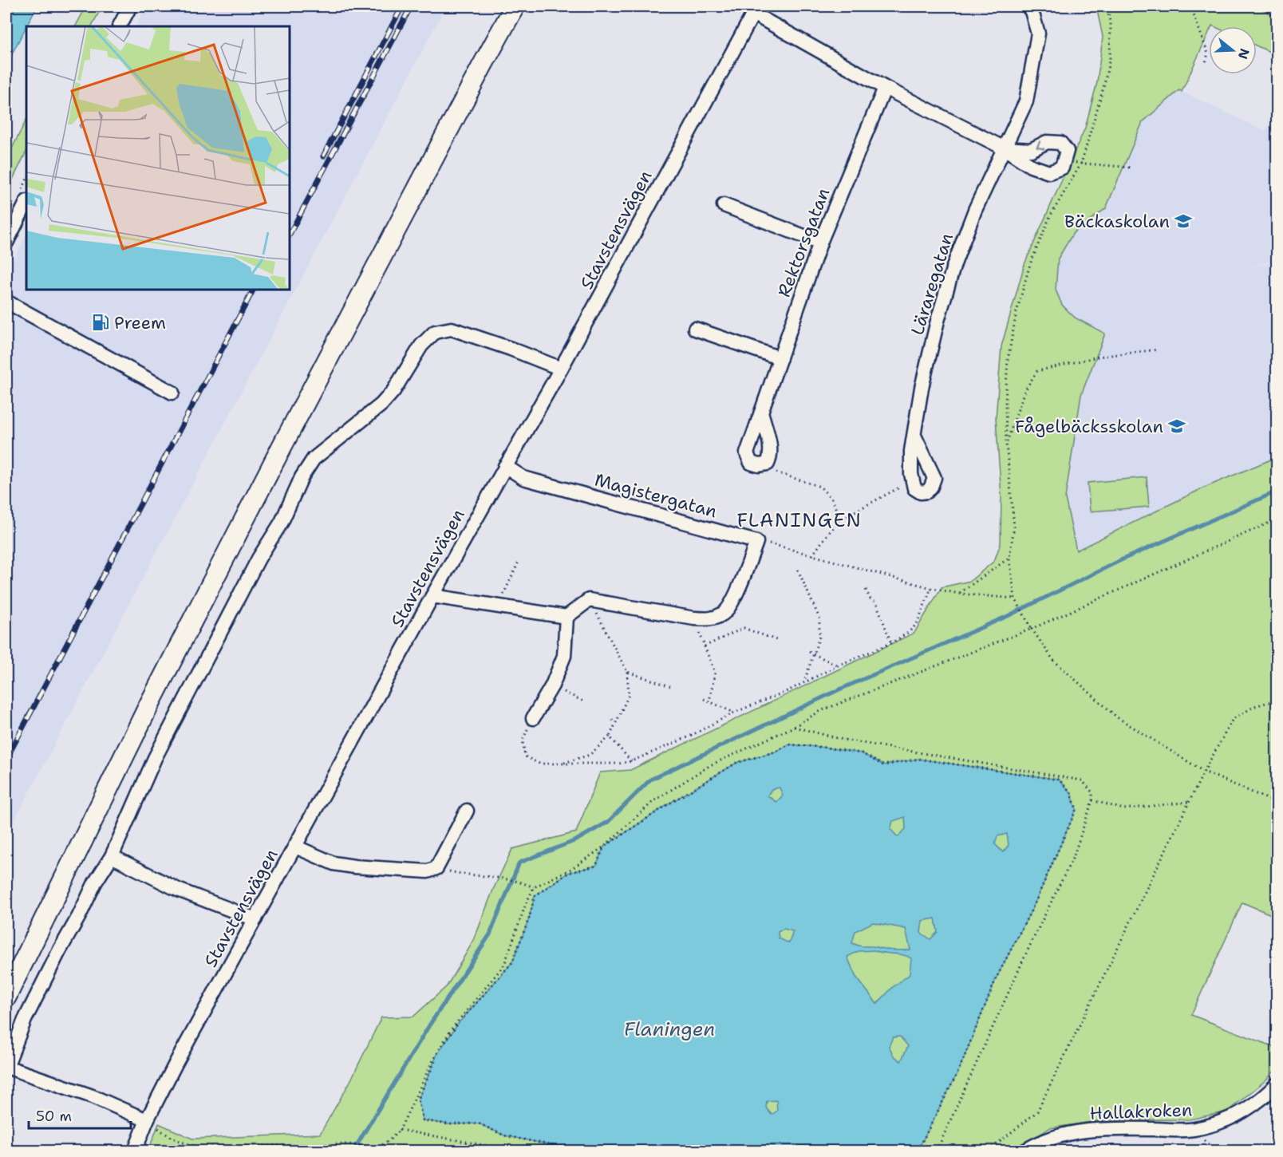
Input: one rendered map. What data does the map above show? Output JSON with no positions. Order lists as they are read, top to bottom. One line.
{"streets":{"street":["Stavstensvägen","Rektorsgatan","Läraregatan","Magistergatan","Hallakroken"]},"crossings":[["Stavstensvägen","Magistergatan"]],"districts":["FLANINGEN"],"water":["Flaningen"],"places":{"school or university":["Bäckaskolan","Fågelbäcksskolan"],"fuel station":["Preem"]},"scale_bar":"50 m","north":"right"}
